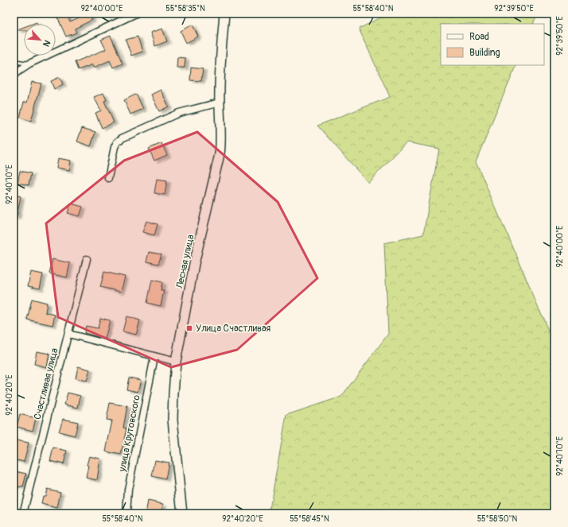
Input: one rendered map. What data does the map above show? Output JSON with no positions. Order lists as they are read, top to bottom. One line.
{"streets":{"main road":["Лесная улица"],"street":["Счастливая улица","улица Крутовского"]},"places":{"transit":["Улица Счастливая"]},"legend":["Road","Building"],"north":"bottom right","coordinates":["92°40'00\"E","55°58'35\"N","55°58'40\"N","92°39'50\"E","92°40'10\"E","92°40'20\"E","55°58'45\"N","55°58'50\"N"]}
